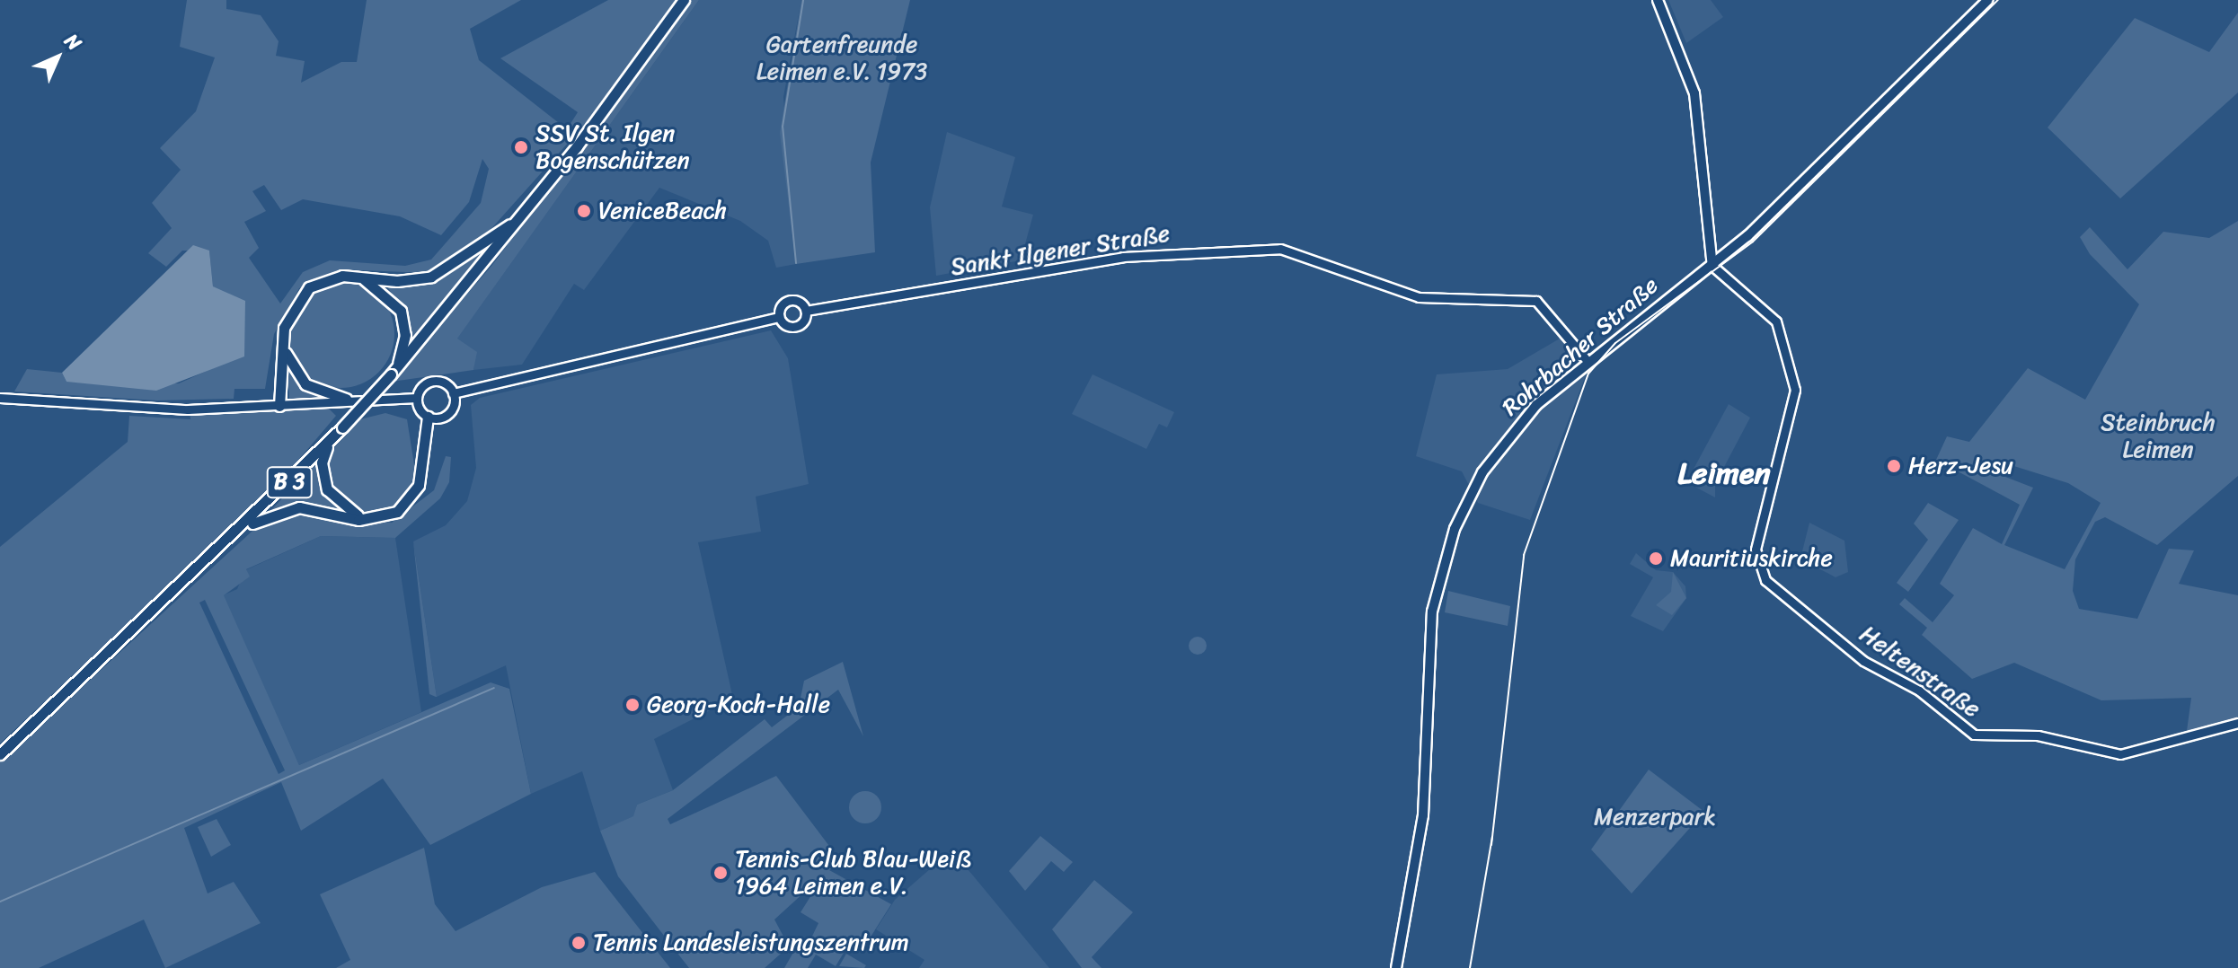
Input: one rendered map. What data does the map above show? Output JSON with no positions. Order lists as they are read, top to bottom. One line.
{"streets":{"main road":["Rohrbacher Straße","B 3"],"street":["Sankt Ilgener Straße","Heltenstraße"]},"crossings":[["Sankt Ilgener Straße","Rohrbacher Straße"],["Rohrbacher Straße","Heltenstraße"]],"districts":["Leimen"],"parks":["Gartenfreunde Leimen e.V. 1973","Steinbruch Leimen","Menzerpark"],"places":["SSV St. Ilgen Bogenschützen","VeniceBeach","Herz-Jesu","Mauritiuskirche","Georg-Koch-Halle","Tennis-Club Blau-Weiß 1964 Leimen e.V.","Tennis Landesleistungszentrum"],"north":"top right"}
